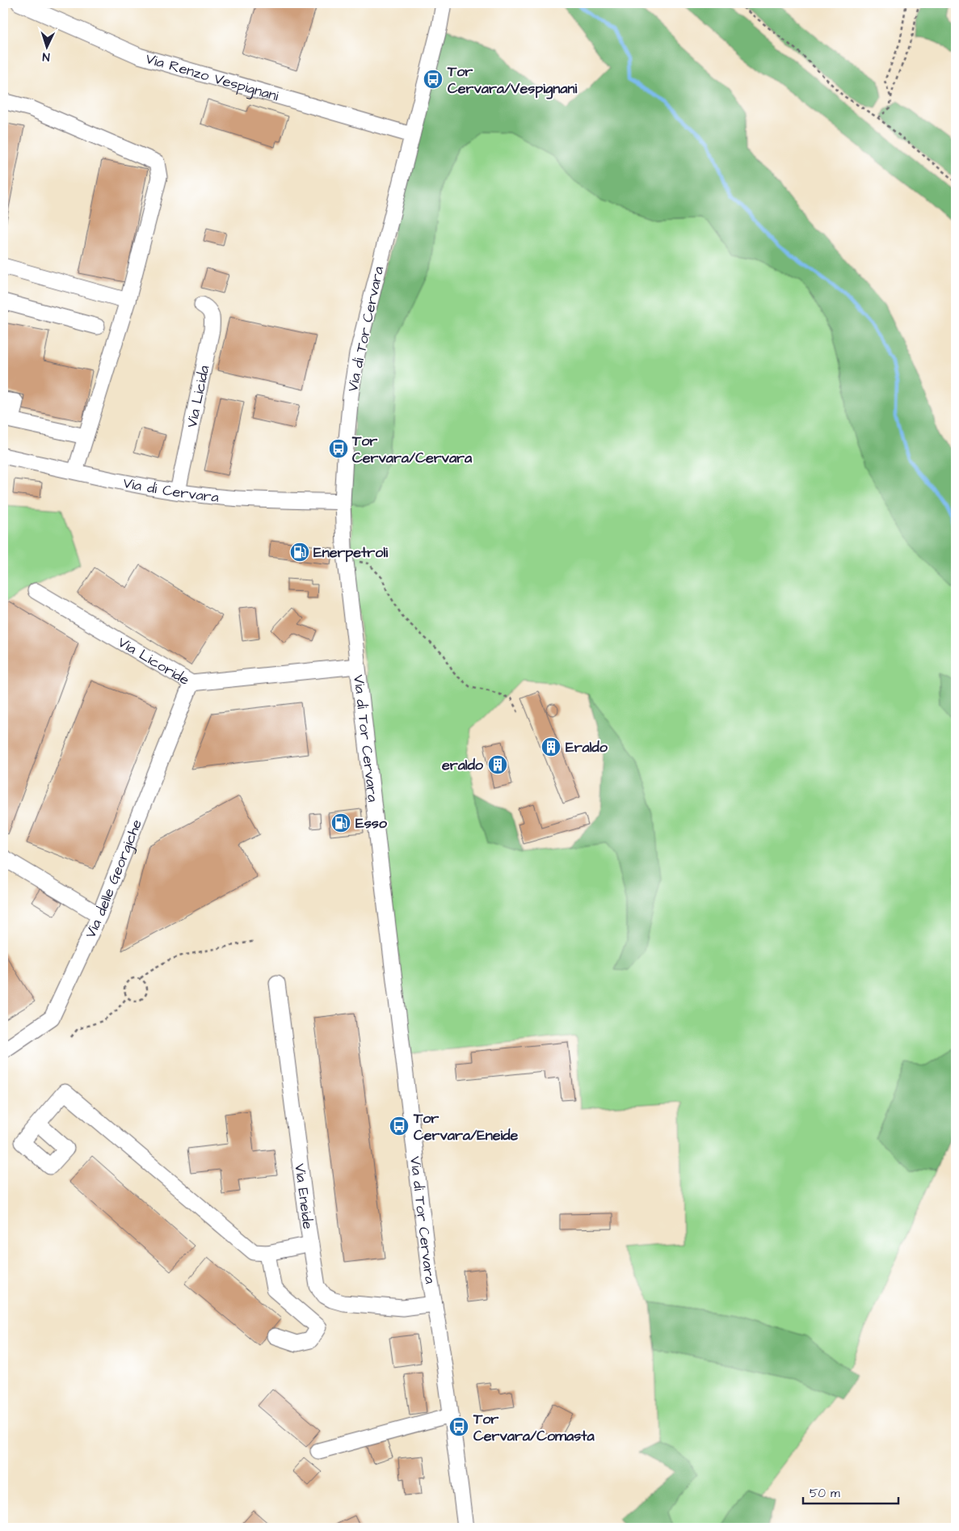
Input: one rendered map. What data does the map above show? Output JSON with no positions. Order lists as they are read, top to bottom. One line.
{"streets":{"street":["Via Renzo Vespignani","Via di Tor Cervara","Via Licida","Via di Cervara","Via Licoride","Via delle Georgiche","Via Eneide"]},"crossings":[["Via Renzo Vespignani","Via di Tor Cervara"],["Via di Tor Cervara","Via di Cervara"],["Via di Tor Cervara","Via Licoride"],["Via di Tor Cervara","Via Eneide"],["Via Licida","Via di Cervara"],["Via Licoride","Via delle Georgiche"]],"places":{"bus stop":["Tor Cervara/Vespignani","Tor Cervara/Cervara","Tor Cervara/Eneide","Tor Cervara/Comasta"],"fuel station":["Enerpetroli","Esso"],"building":["Eraldo","eraldo"]},"scale_bar":"50 m","north":"bottom"}
